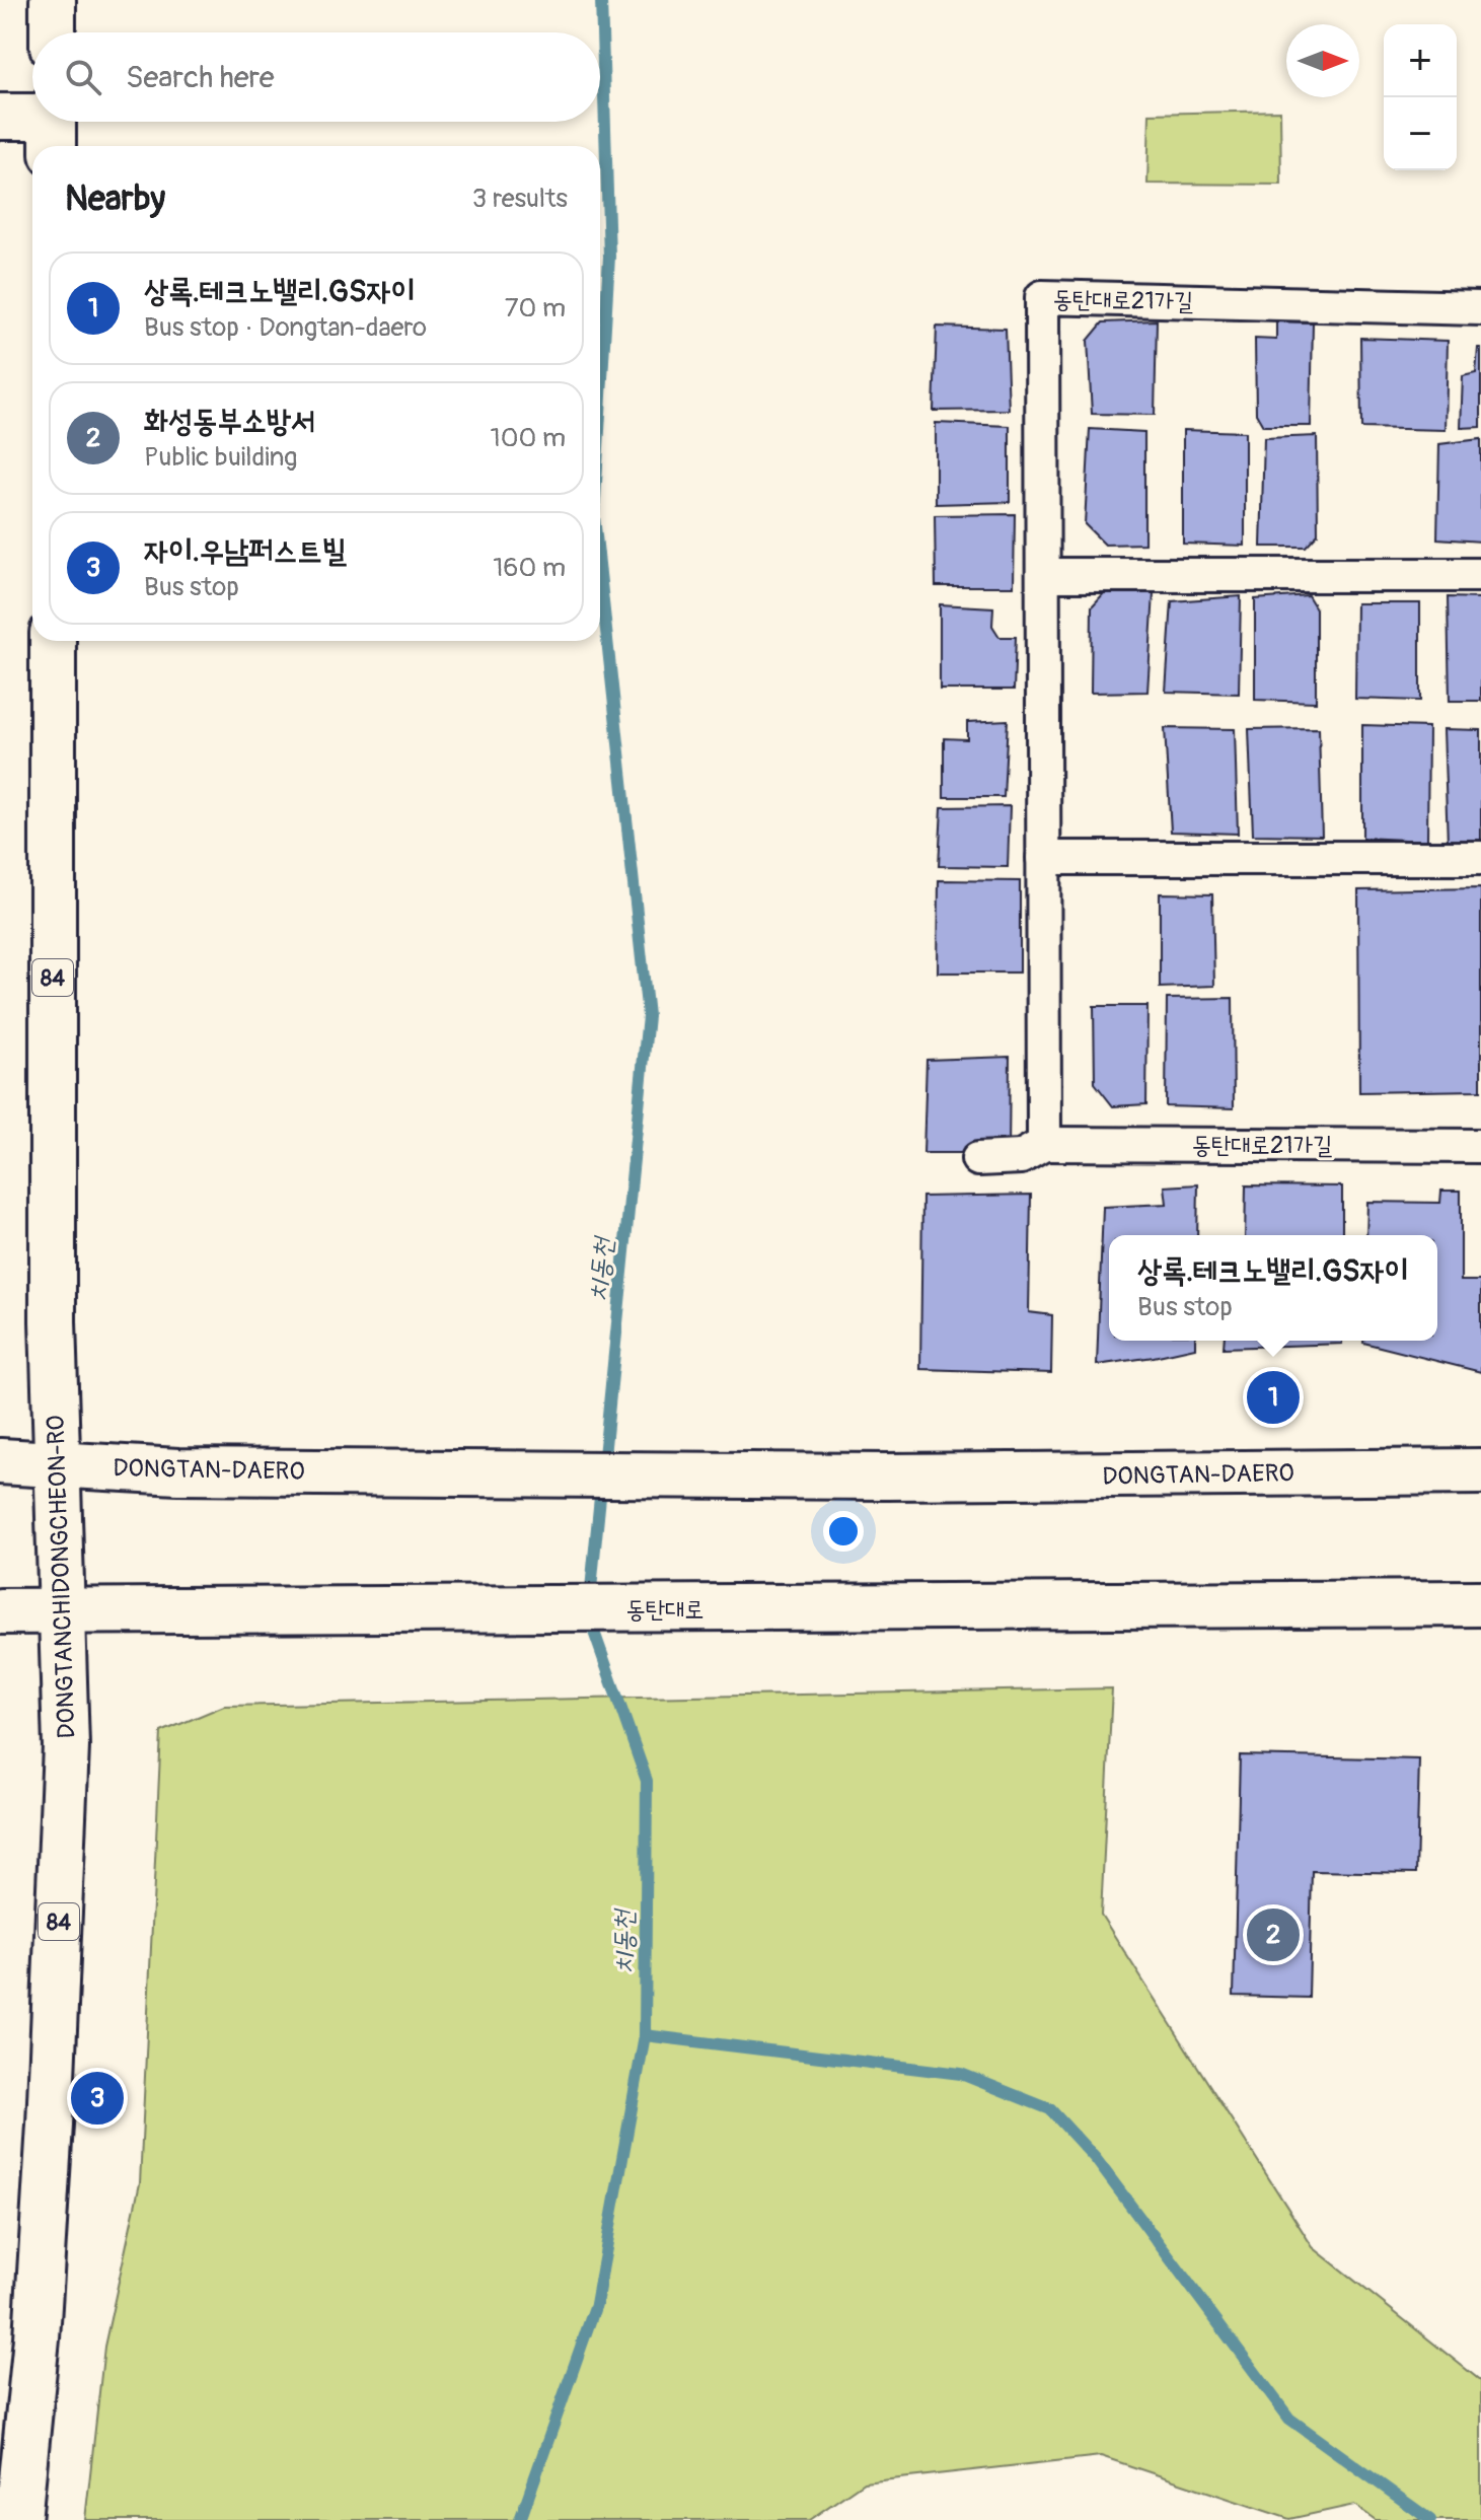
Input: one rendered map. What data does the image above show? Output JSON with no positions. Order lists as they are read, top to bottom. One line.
{"streets":{"main road":["84","DONGTAN-DAERO","DONGTANCHIDONGCHEON-RO","동탄대로"],"street":["동탄대로21가길"]},"crossings":[["DONGTAN-DAERO","DONGTANCHIDONGCHEON-RO"],["DONGTANCHIDONGCHEON-RO","동탄대로"]],"water":["치동천"],"north":"right","page":{"map_buttons":["+","−"],"search":"Search here","heading":["Nearby","3 results"],"list":[{"mark":"1","name":"상록.테크노밸리.GS자이","note":"Bus stop · Dongtan-daero","value":"70 m"},{"mark":"2","name":"화성동부소방서","note":"Public building","value":"100 m"},{"mark":"3","name":"자이.우남퍼스트빌","note":"Bus stop","value":"160 m"}],"popup":["상록.테크노밸리.GS자이","Bus stop"],"pins":["1","2","3"]}}
